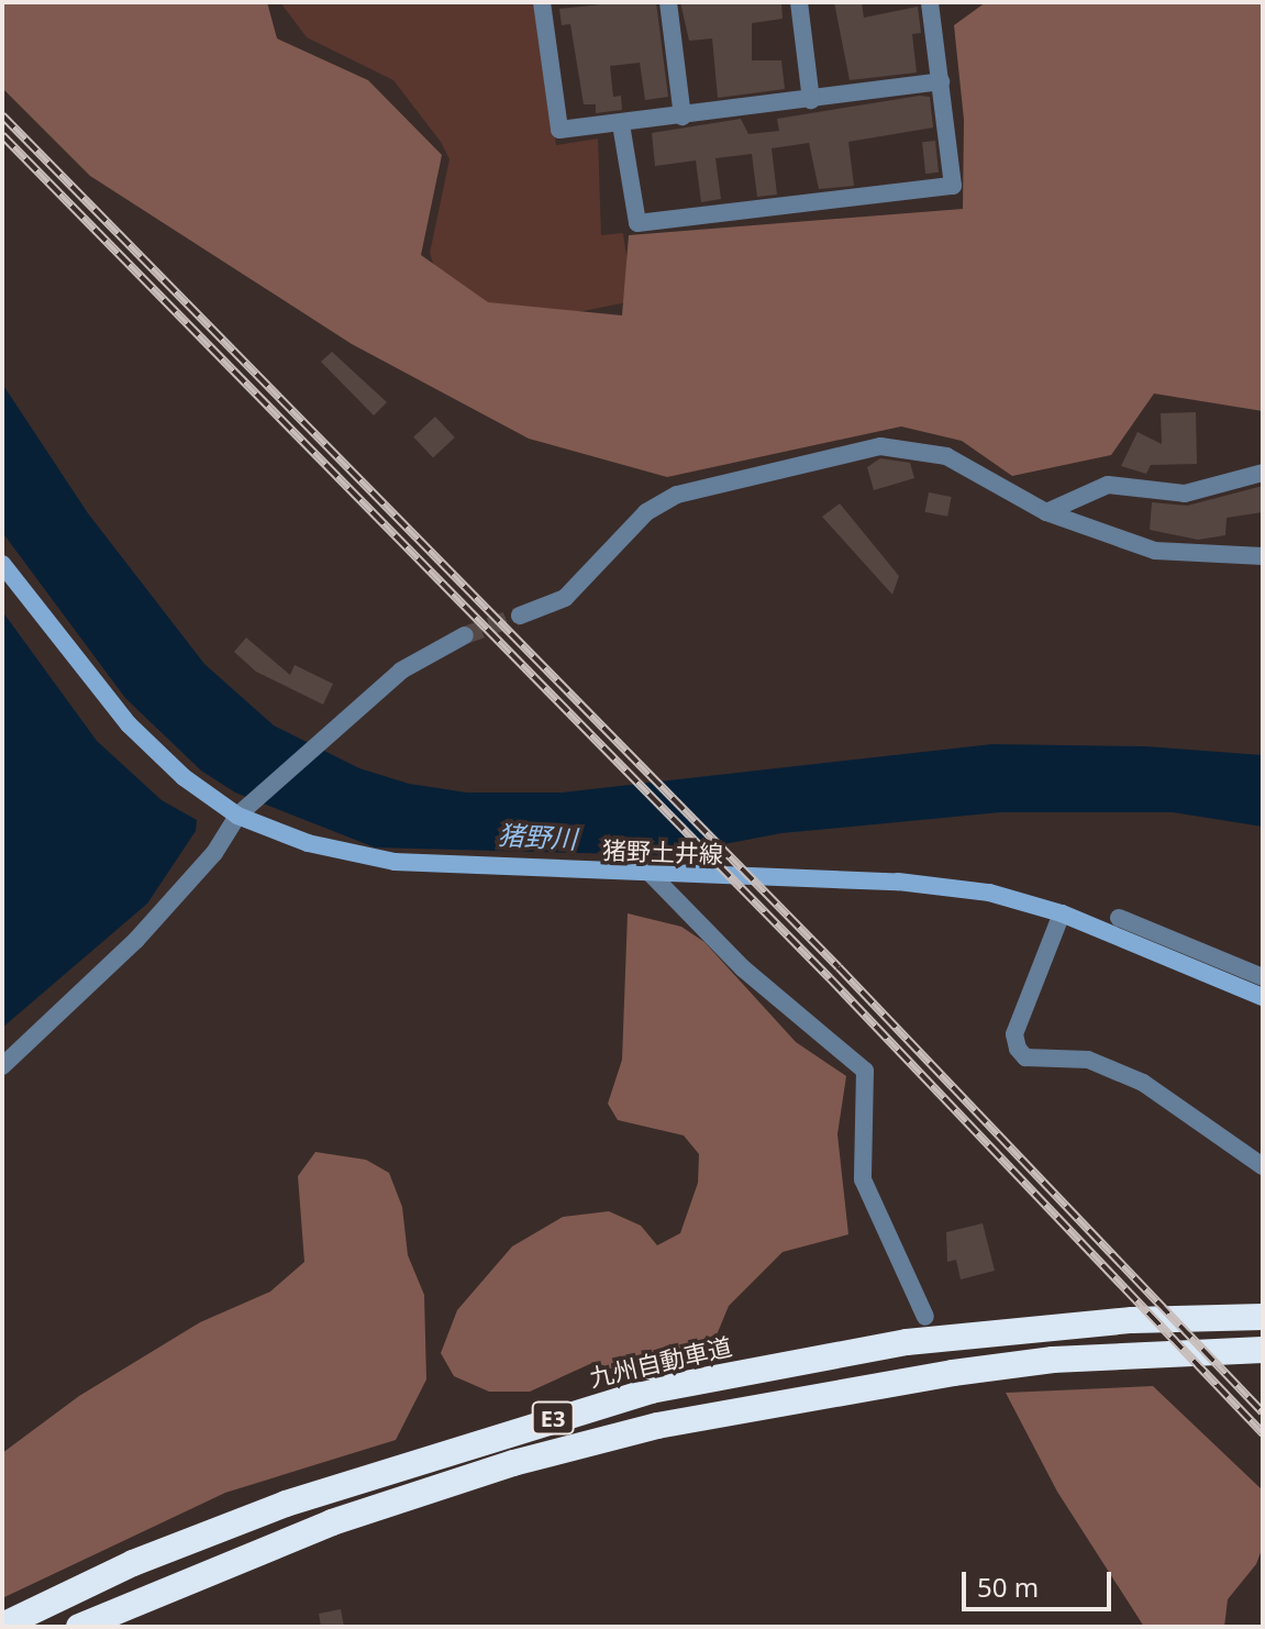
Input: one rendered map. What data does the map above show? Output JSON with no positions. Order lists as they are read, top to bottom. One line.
{"streets":{"highway":["九州自動車道","E3"],"main road":["猪野土井線"]},"water":["猪野川"],"scale_bar":"50 m"}
